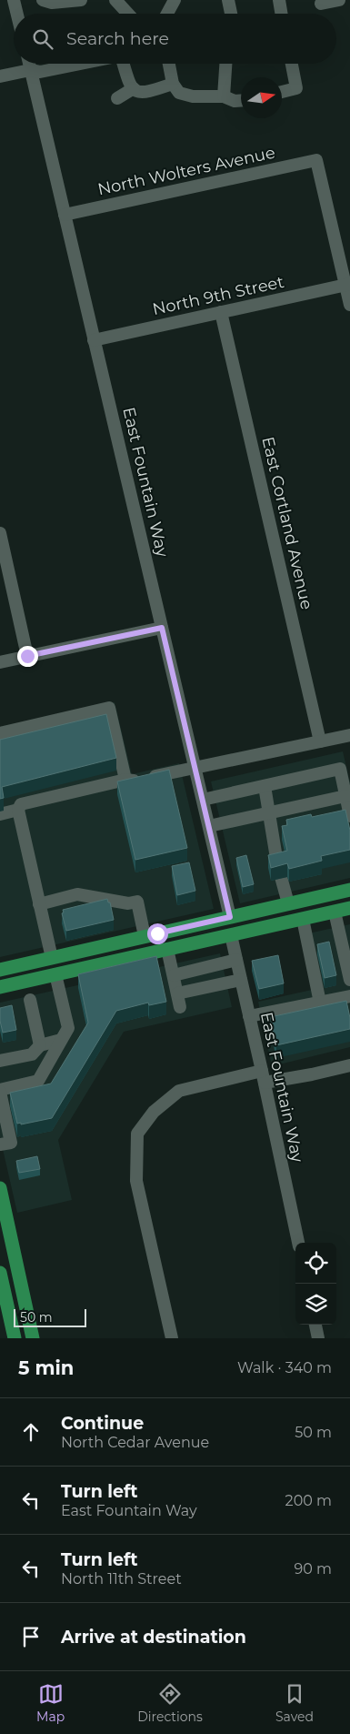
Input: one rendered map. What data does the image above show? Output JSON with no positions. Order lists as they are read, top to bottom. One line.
{"streets":{"street":["North Wolters Avenue","North 9th Street","East Fountain Way","East Cortland Avenue"]},"crossings":[["North Wolters Avenue","North 9th Street"],["North Wolters Avenue","East Fountain Way"],["North 9th Street","East Fountain Way"],["North 9th Street","East Cortland Avenue"]],"scale_bar":"50 m","north":"right","page":{"search":"Search here","scale":"50 m","heading":["5 min","Walk · 340 m"],"list":[["Continue","North Cedar Avenue","50 m"],["Turn left","East Fountain Way","200 m"],["Turn left","North 11th Street","90 m"],"Arrive at destination"],"nav":["Map","Directions","Saved"]}}
